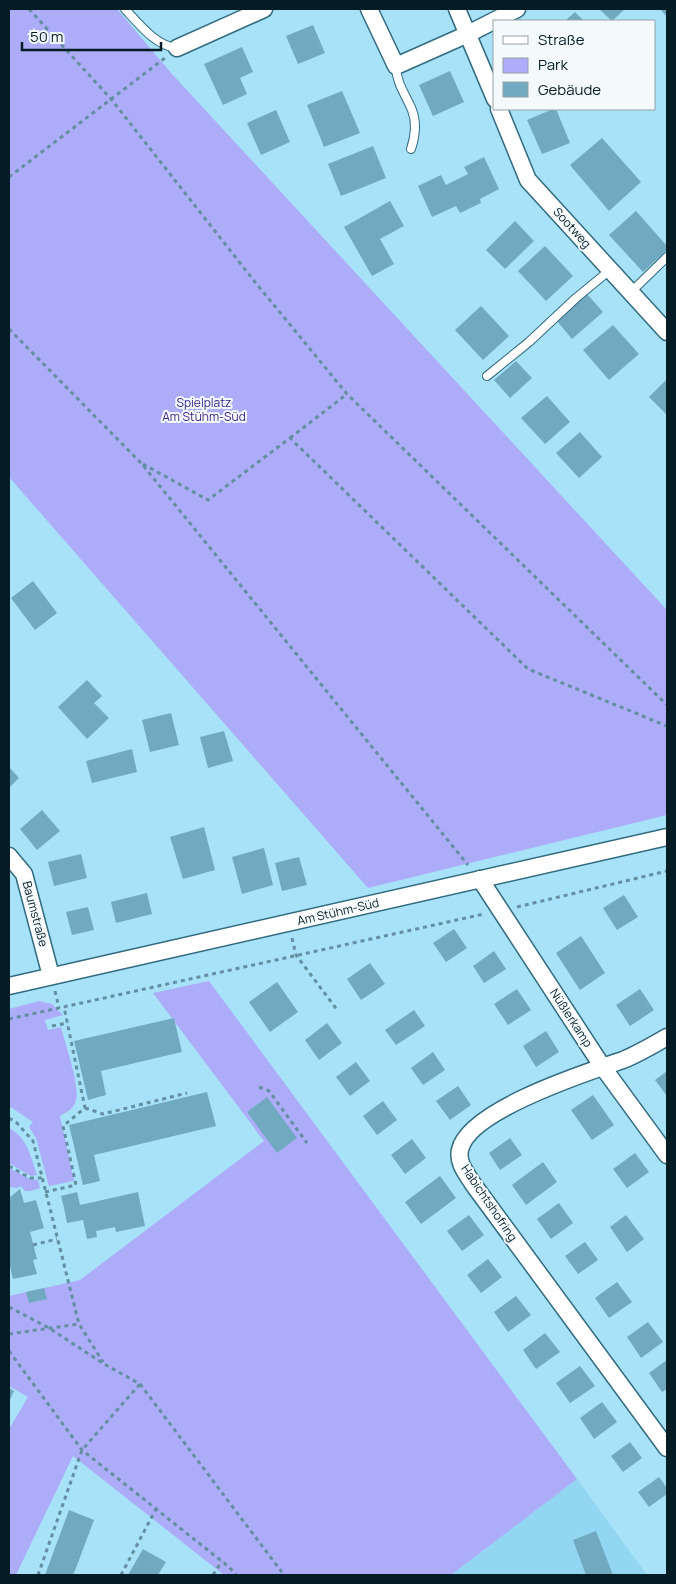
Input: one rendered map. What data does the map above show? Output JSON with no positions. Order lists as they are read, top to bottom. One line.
{"streets":{"street":["Sootweg","Am Stühm-Süd","Baumstraße","Nüßlerkamp","Habichtshofring"]},"crossings":[["Am Stühm-Süd","Baumstraße"],["Am Stühm-Süd","Nüßlerkamp"],["Nüßlerkamp","Habichtshofring"]],"parks":["Spielplatz Am Stühm-Süd"],"legend":["Straße","Park","Gebäude"],"scale_bar":"50 m"}
